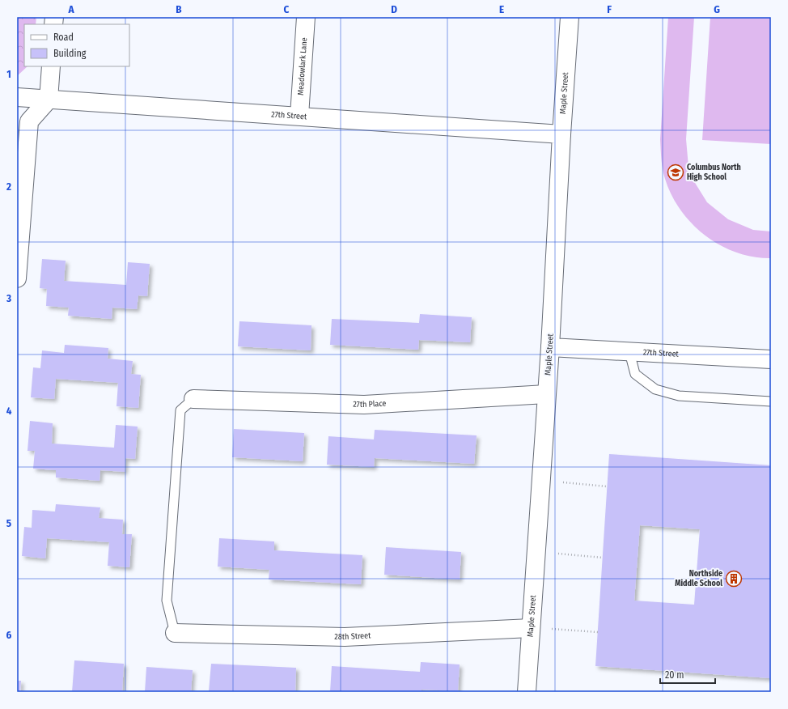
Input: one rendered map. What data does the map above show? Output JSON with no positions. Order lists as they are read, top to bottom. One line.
{"streets":{"street":["Meadowlark Lane","Maple Street","27th Street","27th Place","28th Street"]},"crossings":[["Meadowlark Lane","27th Street"],["Maple Street","27th Street"],["Maple Street","27th Place"],["Maple Street","28th Street"]],"places":{"school or university":["Columbus North High School"],"building":["Northside Middle School"]},"legend":["Road","Building"],"scale_bar":"20 m","grid":{"columns":["A","B","C","D","E","F","G"],"rows":["1","2","3","4","5","6"]}}
